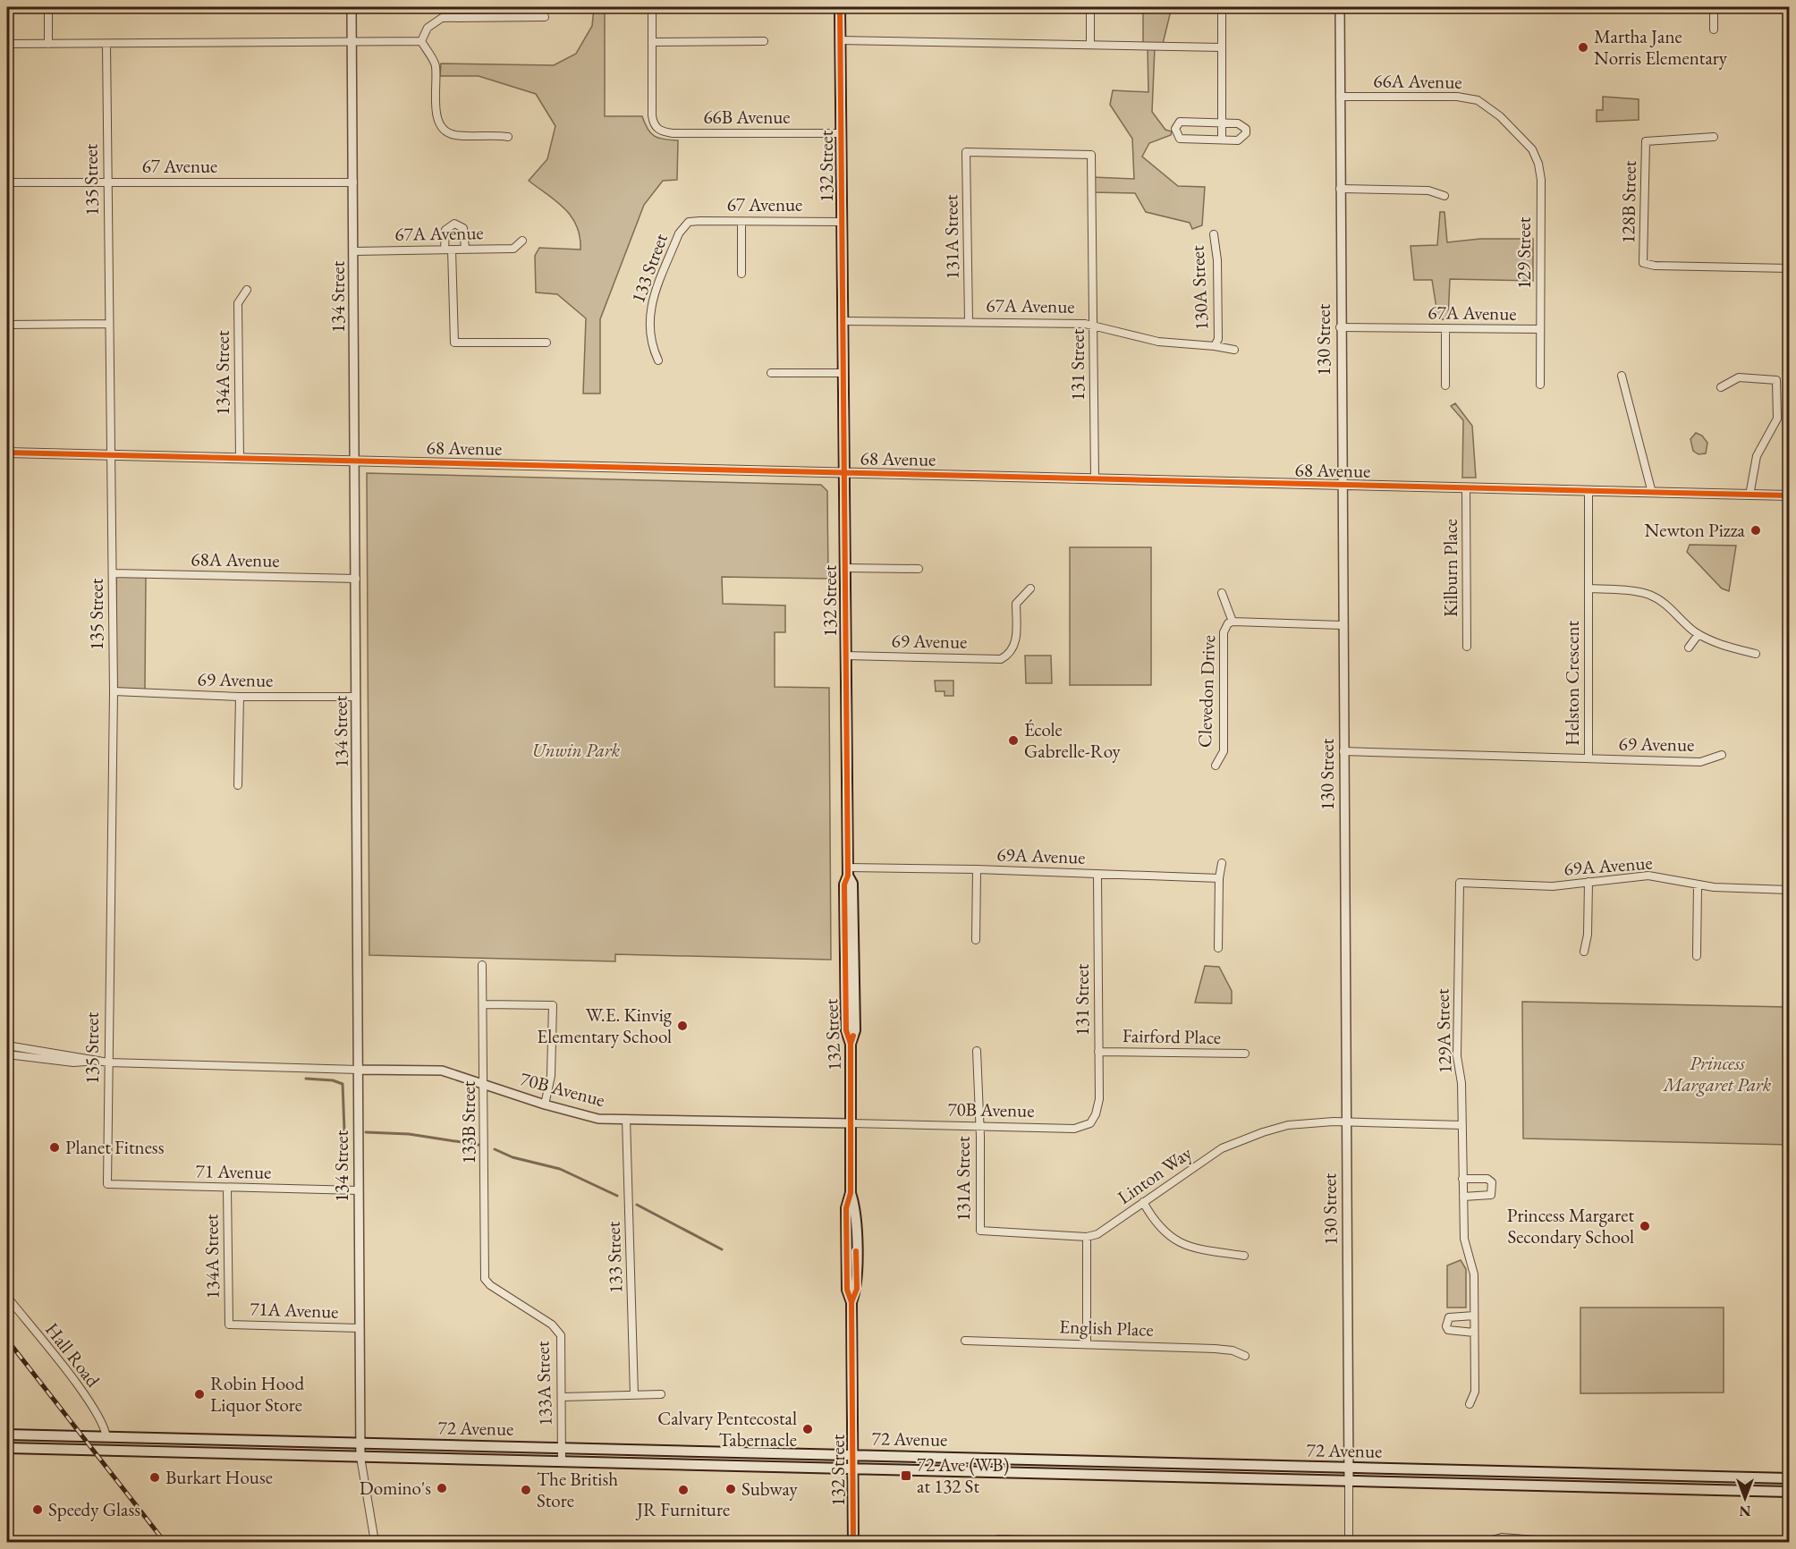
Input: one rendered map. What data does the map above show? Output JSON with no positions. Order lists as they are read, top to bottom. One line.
{"streets":{"main road":["132 Street","72 Avenue"],"street":["66A Avenue","66B Avenue","67 Avenue","135 Street","128B Street","67A Avenue","131A Street","129 Street","133 Street","130A Street","134 Street","130 Street","131 Street","134A Street","68 Avenue","68A Avenue","Kilburn Place","69 Avenue","Helston Crescent","Clevedon Drive","69A Avenue","129A Street","Fairford Place","70B Avenue","133B Street","71 Avenue","Linton Way","71A Avenue","English Place","Hall Road","133A Street"]},"crossings":[["66A Avenue","129 Street"],["66A Avenue","130 Street"],["66B Avenue","132 Street"],["67 Avenue","132 Street"],["67 Avenue","135 Street"],["67 Avenue","133 Street"],["67 Avenue","134 Street"],["132 Street","67A Avenue"],["132 Street","68 Avenue"],["132 Street","69 Avenue"],["132 Street","69A Avenue"],["132 Street","70B Avenue"],["132 Street","72 Avenue"],["135 Street","68 Avenue"],["135 Street","68A Avenue"],["135 Street","69 Avenue"],["135 Street","70B Avenue"],["135 Street","71 Avenue"],["67A Avenue","131A Street"],["67A Avenue","129 Street"],["67A Avenue","130A Street"],["67A Avenue","134 Street"],["67A Avenue","130 Street"],["67A Avenue","131 Street"],["131A Street","131 Street"],["131A Street","70B Avenue"],["131A Street","Linton Way"],["133 Street","70B Avenue"],["134 Street","68 Avenue"],["134 Street","68A Avenue"],["134 Street","69 Avenue"],["134 Street","70B Avenue"],["134 Street","71 Avenue"],["134 Street","71A Avenue"],["134 Street","72 Avenue"],["130 Street","68 Avenue"],["130 Street","Helston Crescent"],["130 Street","Clevedon Drive"],["130 Street","Linton Way"],["130 Street","72 Avenue"],["131 Street","68 Avenue"],["131 Street","69A Avenue"],["131 Street","Fairford Place"],["131 Street","70B Avenue"],["134A Street","68 Avenue"],["134A Street","71 Avenue"],["134A Street","71A Avenue"],["68 Avenue","Kilburn Place"],["68 Avenue","Helston Crescent"],["69 Avenue","Helston Crescent"],["69A Avenue","129A Street"],["70B Avenue","133B Street"],["133B Street","133A Street"],["Hall Road","72 Avenue"],["133A Street","72 Avenue"]],"parks":["Unwin Park","Princess Margaret Park"],"places":{"other":["Martha Jane Norris Elementary","Newton Pizza","École Gabrelle-Roy","W.E. Kinvig Elementary School","Planet Fitness","Princess Margaret Secondary School","Robin Hood Liquor Store","Calvary Pentecostal Tabernacle","Burkart House","Domino's","Subway","The British Store","JR Furniture","Speedy Glass"],"transit":["72 Ave (WB) at 132 St"]},"north":"bottom"}
